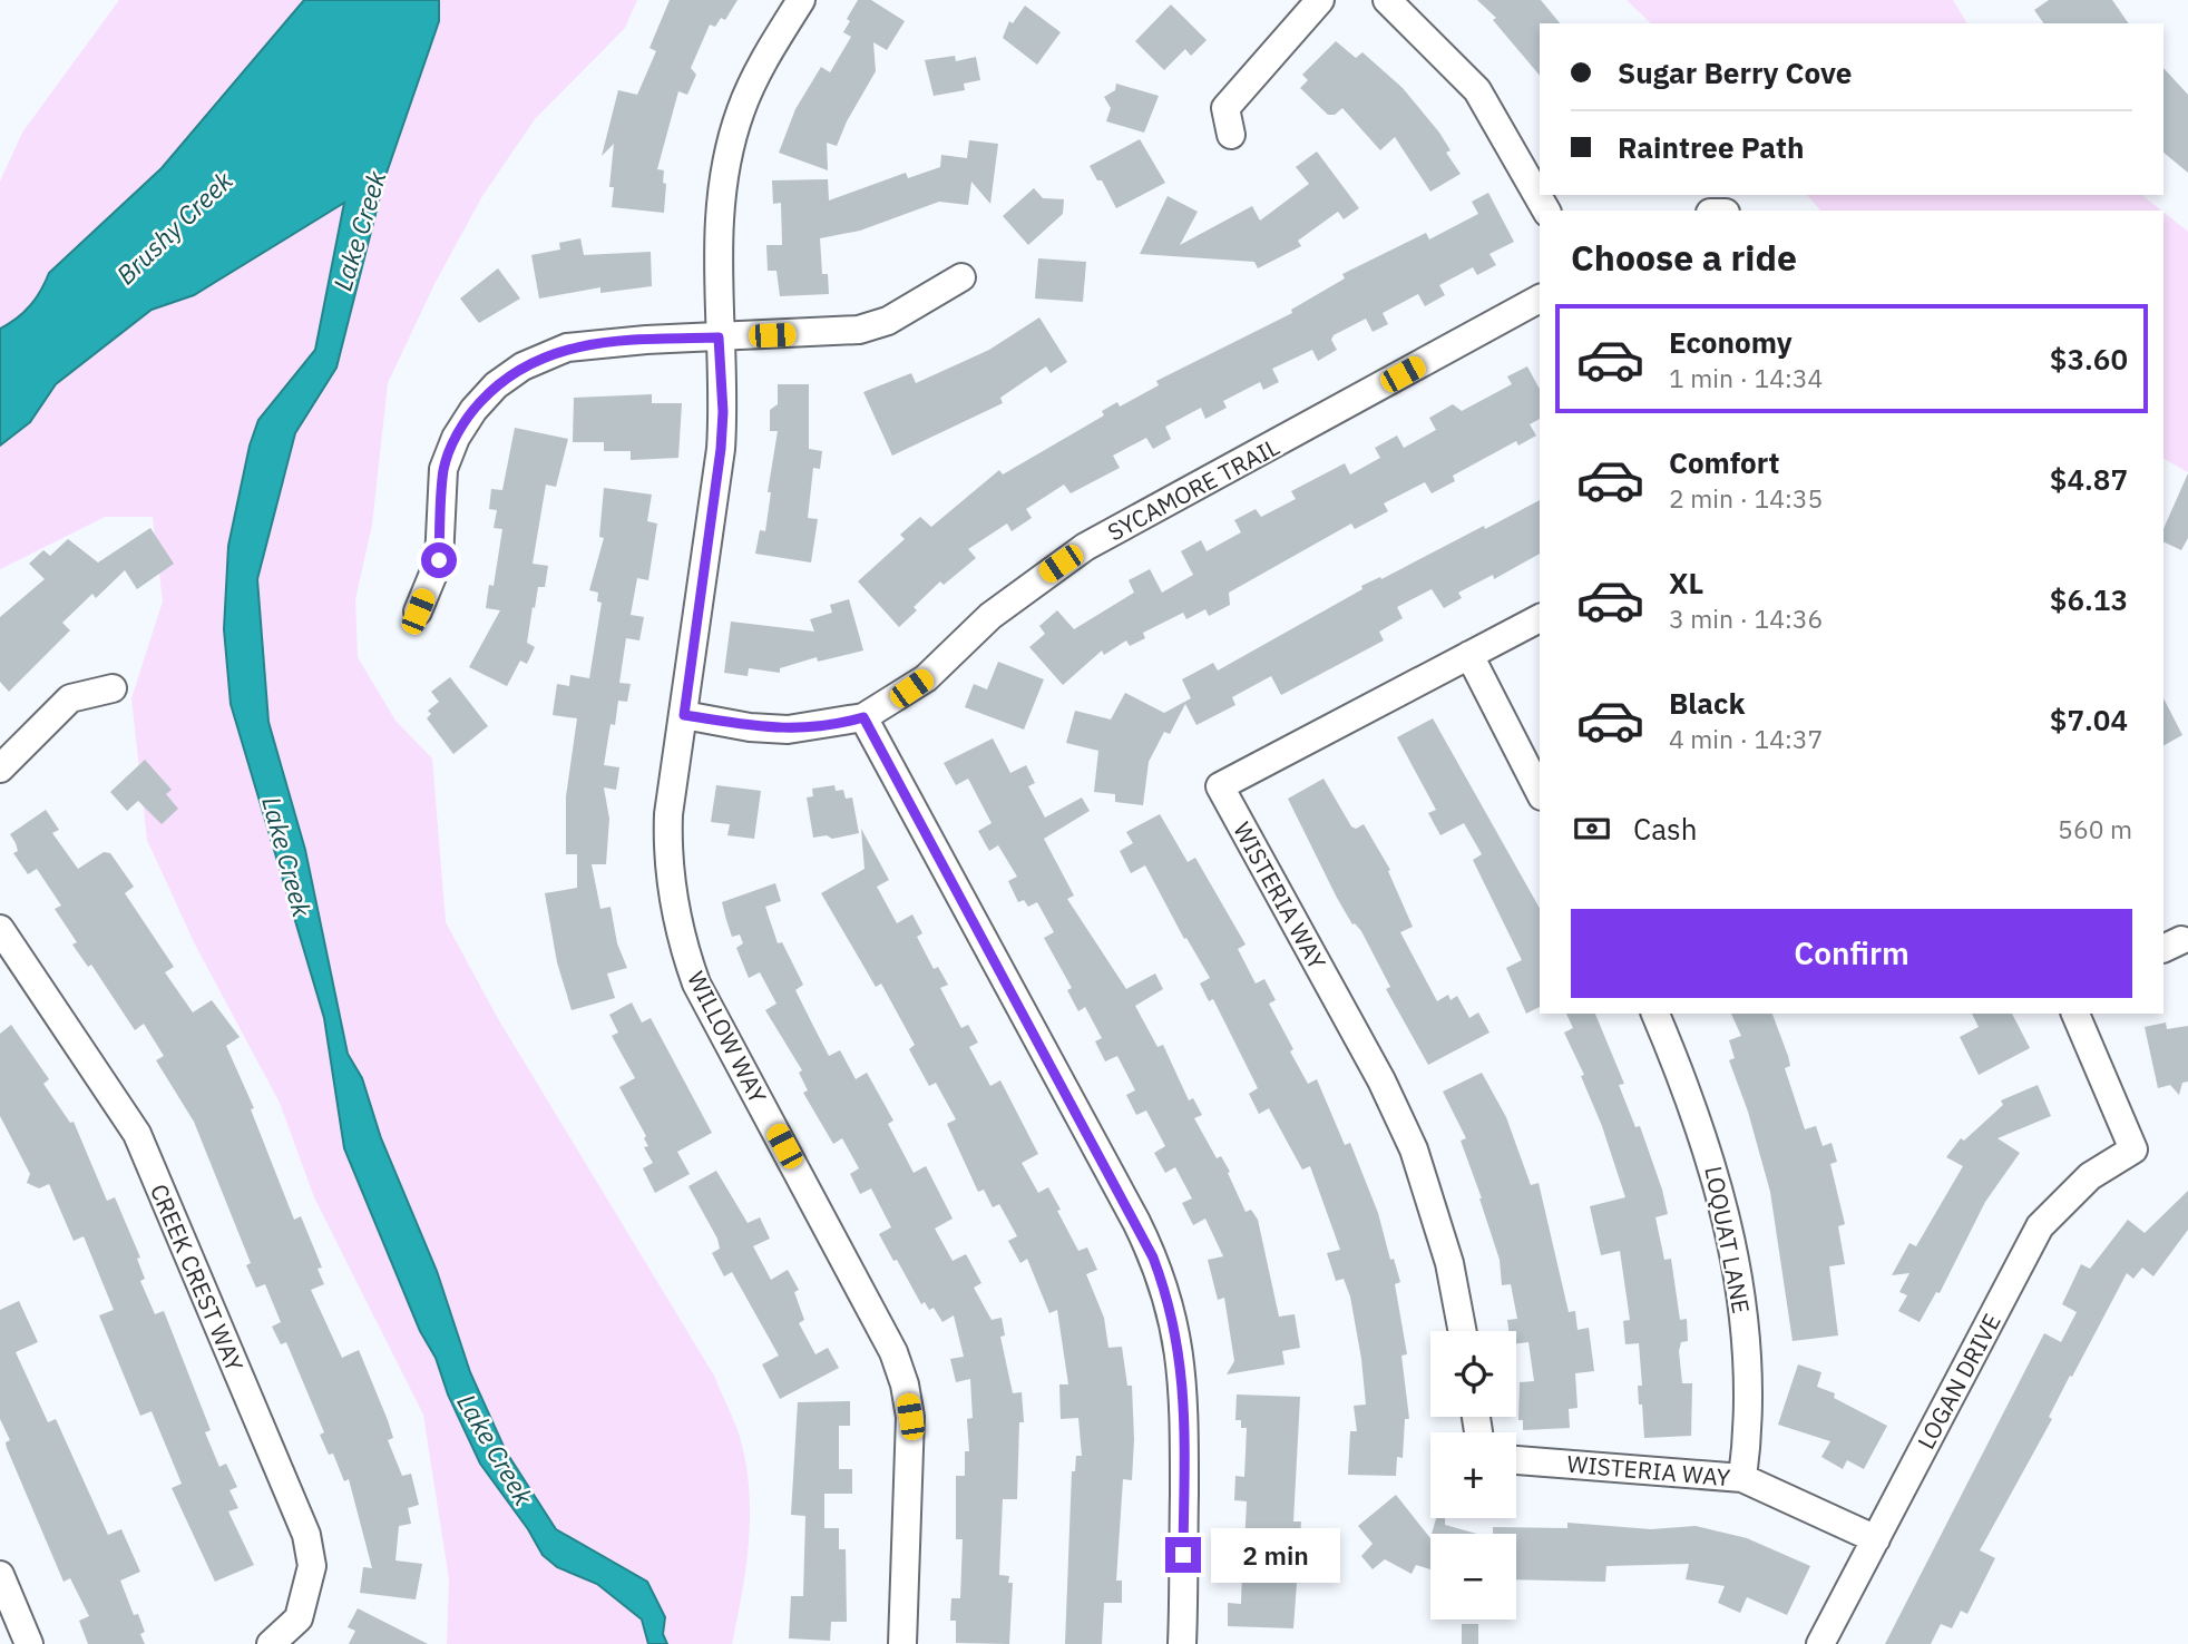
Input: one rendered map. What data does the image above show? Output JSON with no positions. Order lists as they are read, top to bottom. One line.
{"streets":{"street":["SYCAMORE TRAIL","WISTERIA WAY","WILLOW WAY","LOQUAT LANE","CREEK CREST WAY","LOGAN DRIVE"]},"crossings":[["SYCAMORE TRAIL","WILLOW WAY"],["WISTERIA WAY","LOQUAT LANE"],["WISTERIA WAY","LOGAN DRIVE"]],"water":["Brushy Creek","Lake Creek"],"page":{"banner":["Sugar Berry Cove","Raintree Path"],"heading":"Choose a ride","list":[{"name":"Economy","note":"1 min · 14:34","value":"$3.60"},{"name":"Comfort","note":"2 min · 14:35","value":"$4.87"},{"name":"XL","note":"3 min · 14:36","value":"$6.13"},{"name":"Black","note":"4 min · 14:37","value":"$7.04"}],"pay":["Cash","560 m"],"buttons":"Confirm","map_buttons":["+","−"],"bubble":"2 min"}}
